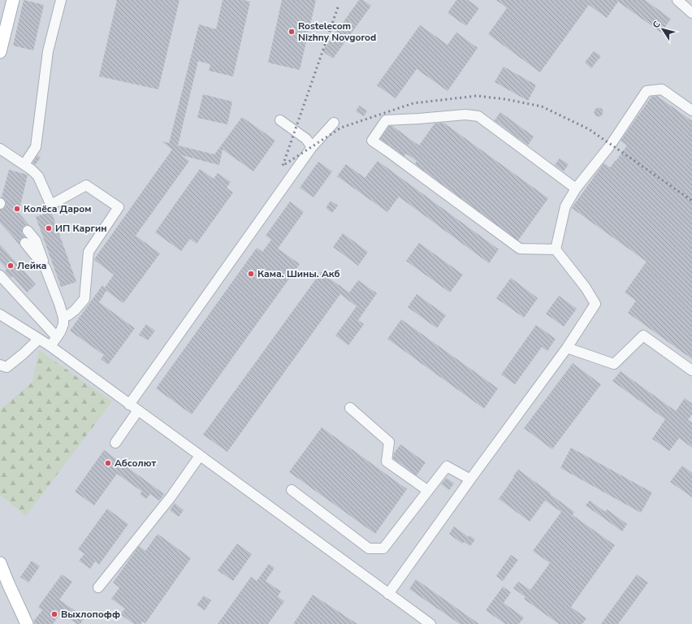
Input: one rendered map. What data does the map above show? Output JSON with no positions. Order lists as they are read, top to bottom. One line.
{"places":["Rostelecom Nizhny Novgorod","Колёса Даром","ИП Каргин","Лейка","Кама. Шины. Акб","Абсолют","Выхлопофф"],"north":"top left"}
